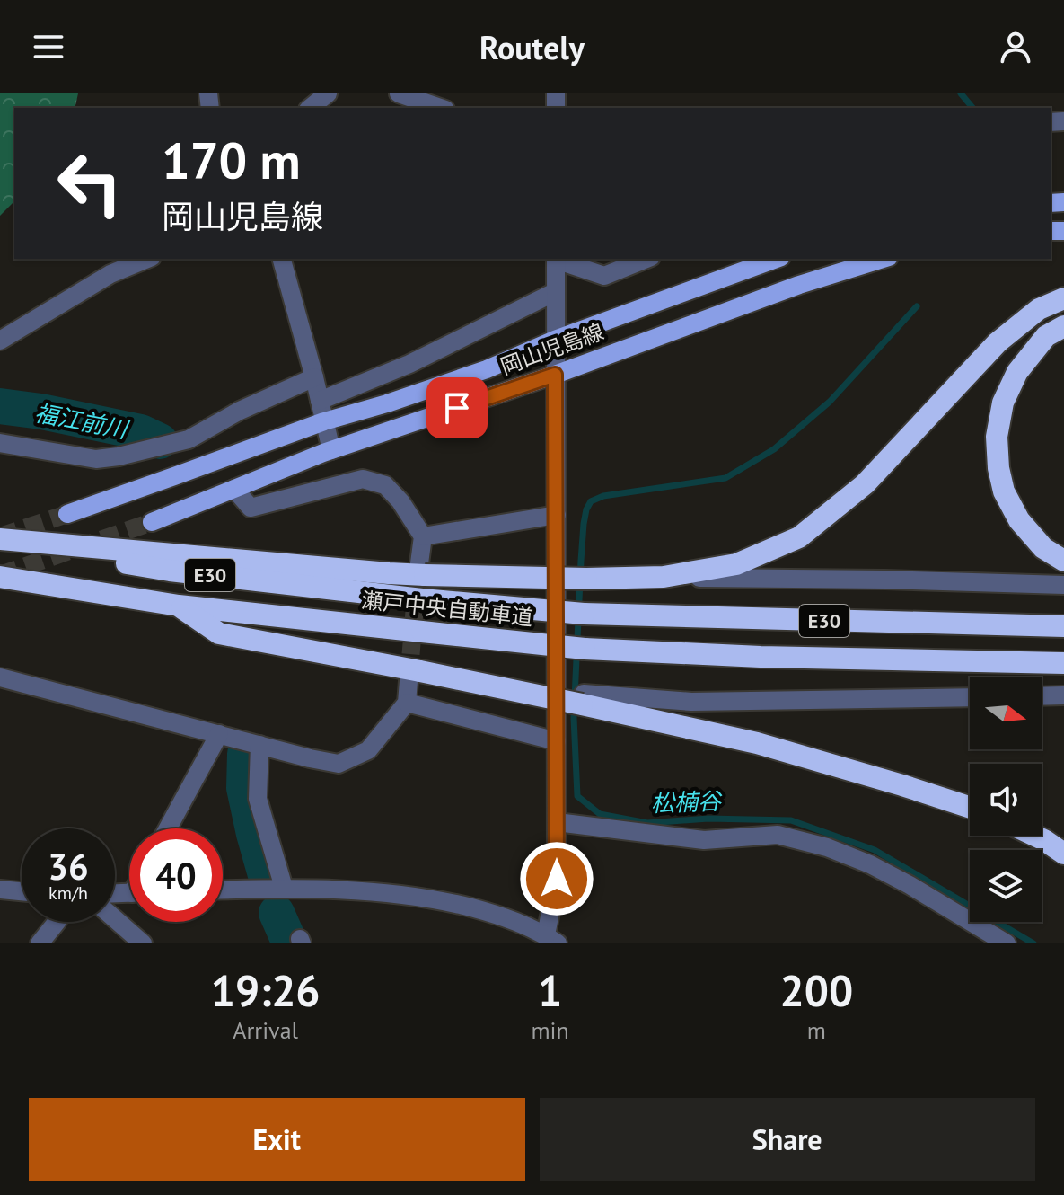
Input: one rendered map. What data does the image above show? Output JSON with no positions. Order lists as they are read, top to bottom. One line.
{"streets":{"highway":["E30","瀬戸中央自動車道"],"main road":["岡山児島線"]},"water":["福江前川","松楠谷"],"north":"right","page":{"header":"Routely","turn":["170 m","岡山児島線"],"speed":"36 km/h","limit":"40","eta":["19:26","Arrival","1","min","200","m"],"buttons":["Exit","Share"]}}
